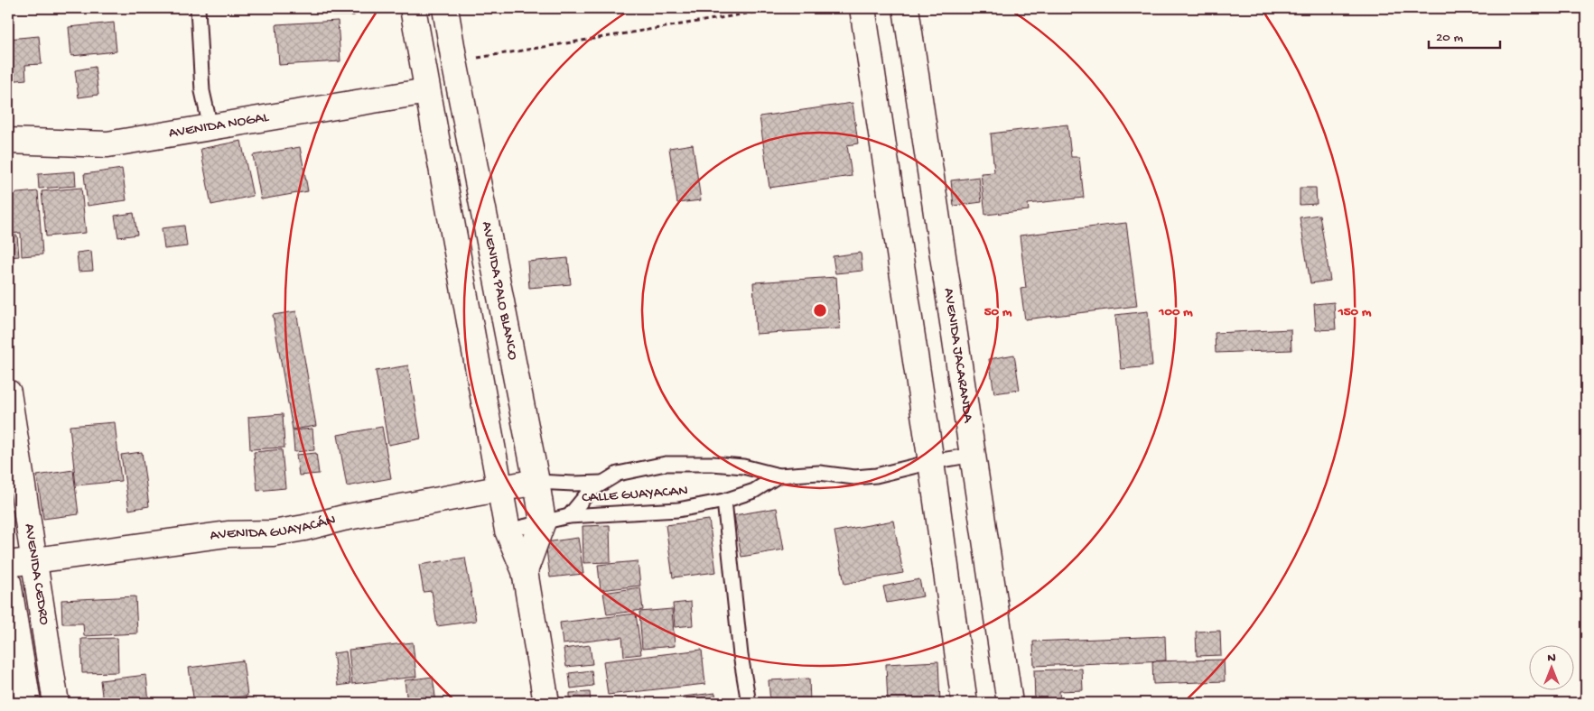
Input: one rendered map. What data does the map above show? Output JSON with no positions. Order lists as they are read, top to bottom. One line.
{"streets":{"street":["AVENIDA NOGAL","AVENIDA PALO BLANCO","AVENIDA JACARANDA","AVENIDA GUAYACÁN","AVENIDA CEDRO"],"lane":["CALLE GUAYACAN"]},"crossings":[["AVENIDA NOGAL","AVENIDA PALO BLANCO"],["AVENIDA PALO BLANCO","CALLE GUAYACAN"],["AVENIDA PALO BLANCO","AVENIDA GUAYACÁN"],["AVENIDA JACARANDA","CALLE GUAYACAN"],["AVENIDA GUAYACÁN","AVENIDA CEDRO"]],"scale_bar":"20 m","north":"top","rings":["50 m","100 m","150 m"]}
